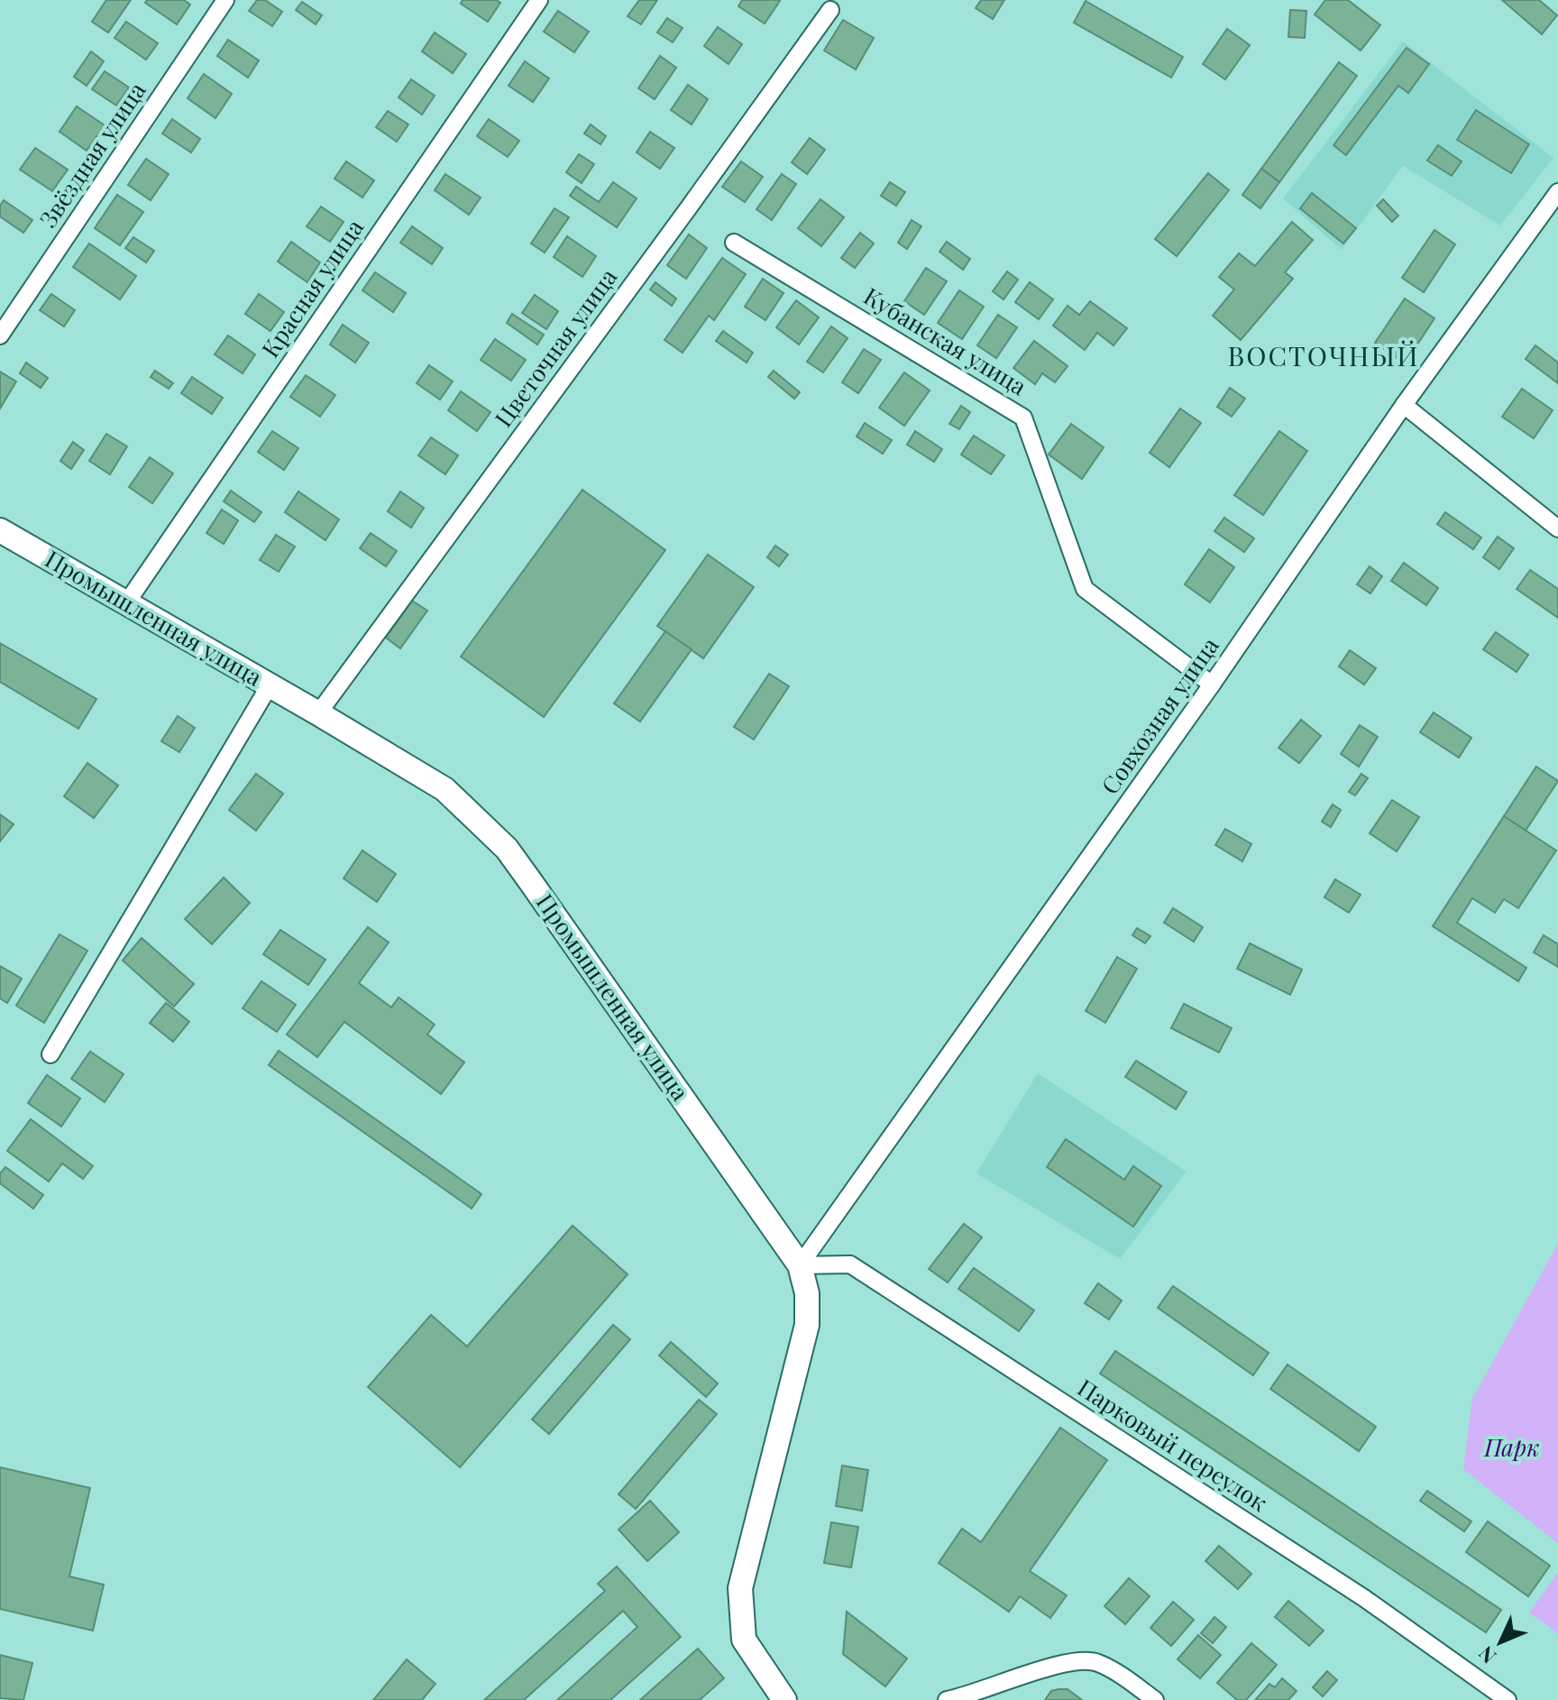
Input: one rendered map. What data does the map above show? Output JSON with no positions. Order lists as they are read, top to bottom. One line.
{"streets":{"main road":["Промышленная улица"],"street":["Звёздная улица","Красная улица","Кубанская улица","Цветочная улица","Совхозная улица","Парковый переулок"]},"crossings":[["Красная улица","Промышленная улица"],["Кубанская улица","Совхозная улица"],["Цветочная улица","Промышленная улица"],["Промышленная улица","Совхозная улица"],["Промышленная улица","Парковый переулок"],["Совхозная улица","Парковый переулок"]],"districts":["ВОСТОЧНЫЙ"],"parks":["Парк"],"north":"bottom left"}
